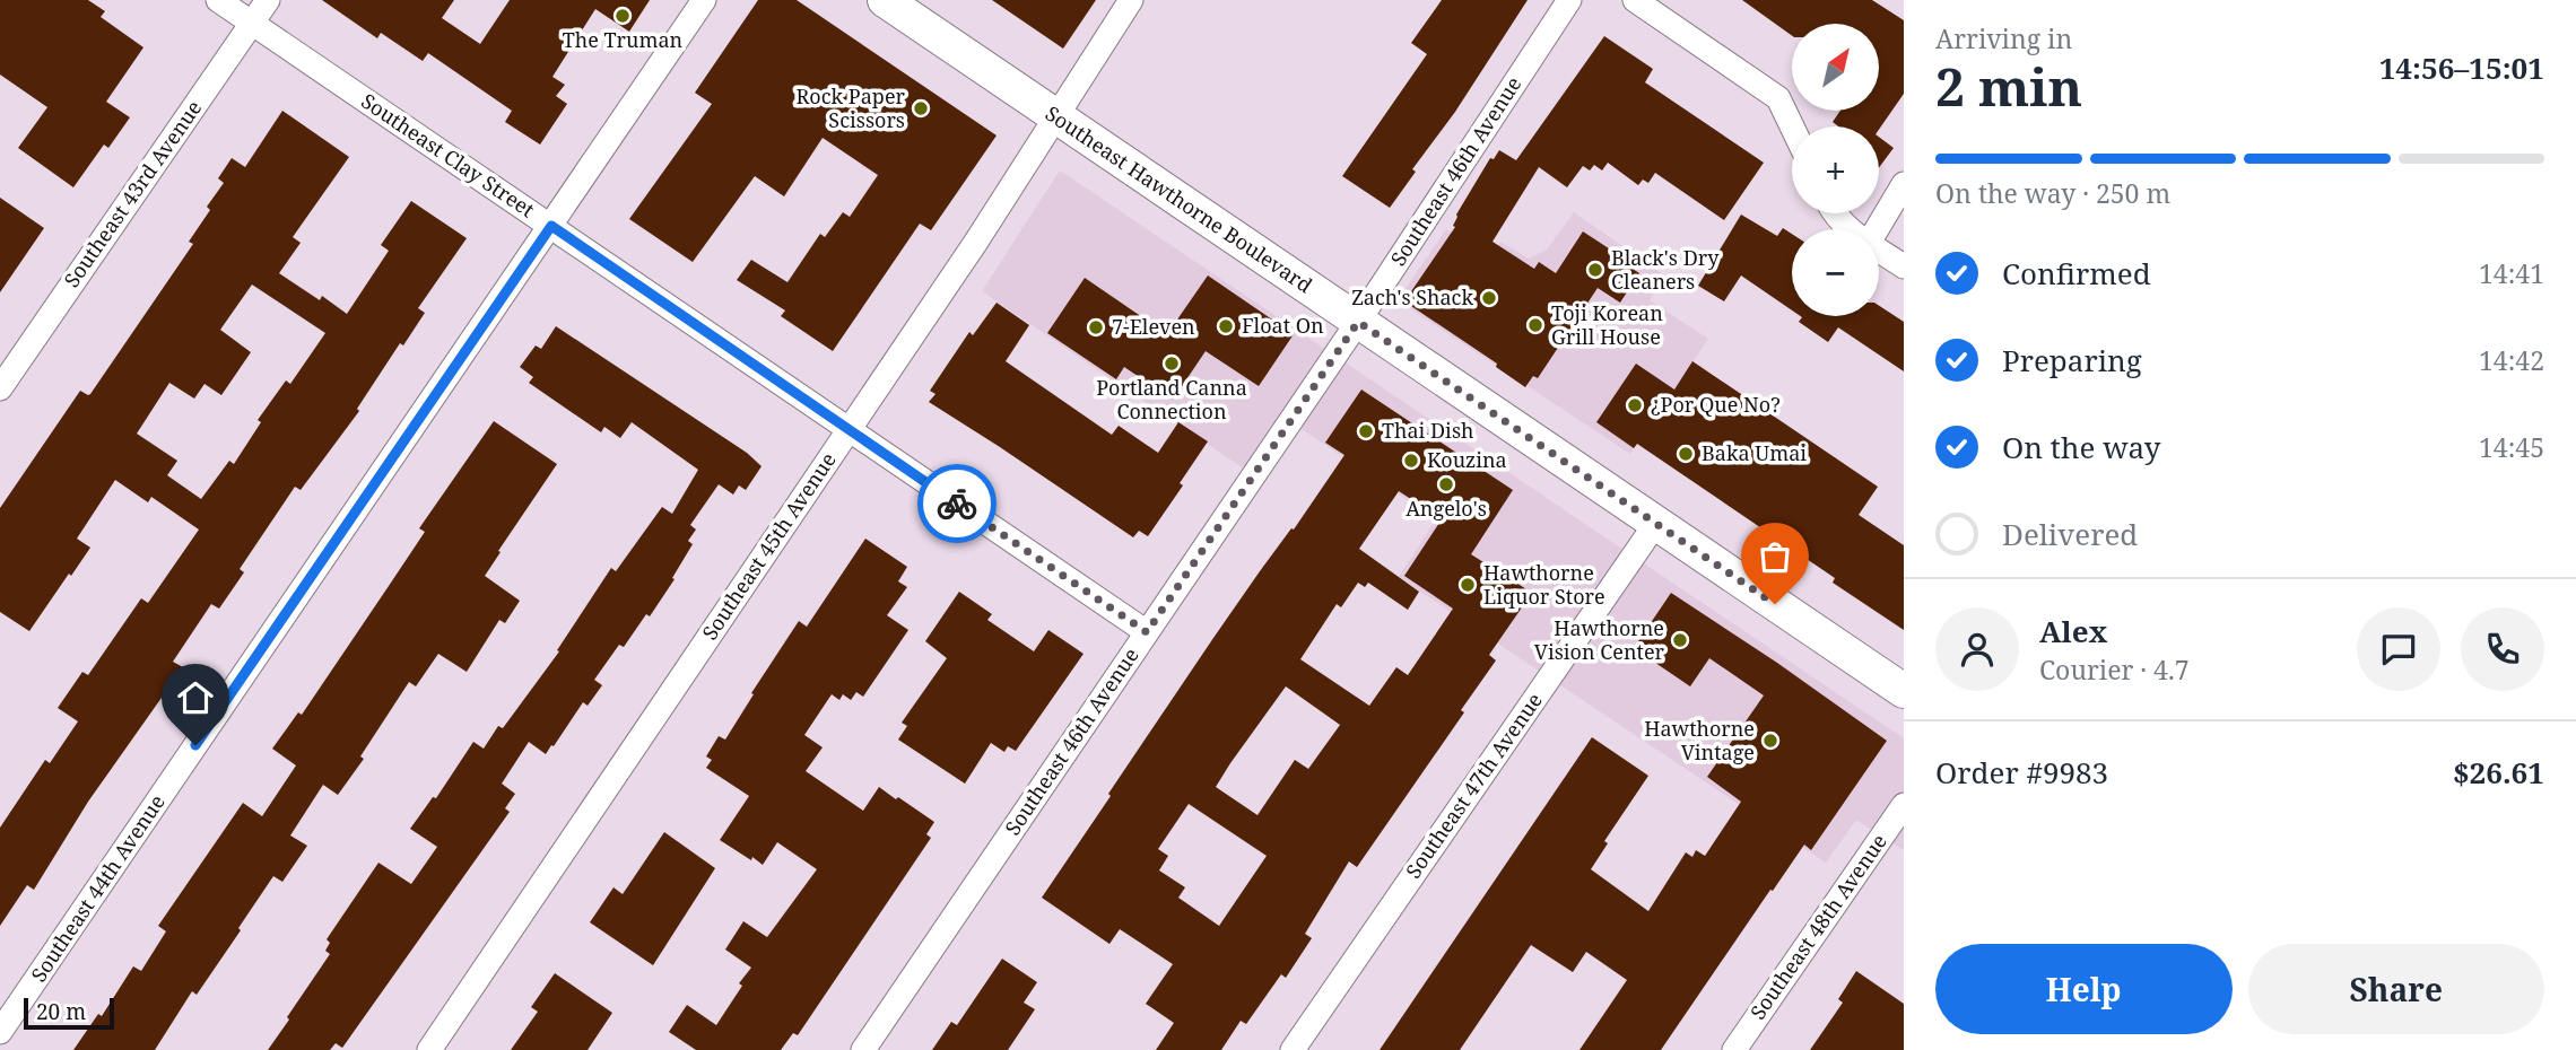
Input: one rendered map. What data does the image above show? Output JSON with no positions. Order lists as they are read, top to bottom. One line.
{"streets":{"main road":["Southeast Hawthorne Boulevard"],"street":["Southeast Clay Street","Southeast 46th Avenue","Southeast 43rd Avenue","Southeast 45th Avenue","Southeast 47th Avenue","Southeast 44th Avenue","Southeast 48th Avenue"]},"crossings":[["Southeast Clay Street","Southeast 46th Avenue"],["Southeast Clay Street","Southeast 43rd Avenue"],["Southeast Clay Street","Southeast 45th Avenue"],["Southeast Clay Street","Southeast 44th Avenue"],["Southeast 46th Avenue","Southeast Hawthorne Boulevard"],["Southeast Hawthorne Boulevard","Southeast 45th Avenue"],["Southeast Hawthorne Boulevard","Southeast 47th Avenue"]],"places":["The Truman","Rock Paper Scissors","Black's Dry Cleaners","Zach's Shack","Toji Korean Grill House","Float On","7-Eleven","Portland Canna Connection","¿Por Que No?","Thai Dish","Baka Umai","Kouzina","Angelo's","Hawthorne Liquor Store","Hawthorne Vision Center","Hawthorne Vintage"],"scale_bar":"20 m","north":"top right","page":{"heading":["2 min","Arriving in","14:56–15:01"],"panel":["Alex","Courier · 4.7","Order #9983","$26.61"],"map_buttons":["+","−"],"bar":"On the way · 250 m","list":[["Confirmed","14:41"],["Preparing","14:42"],["On the way","14:45"],"Delivered"],"buttons":["Help","Share"],"scale":"20 m"}}
